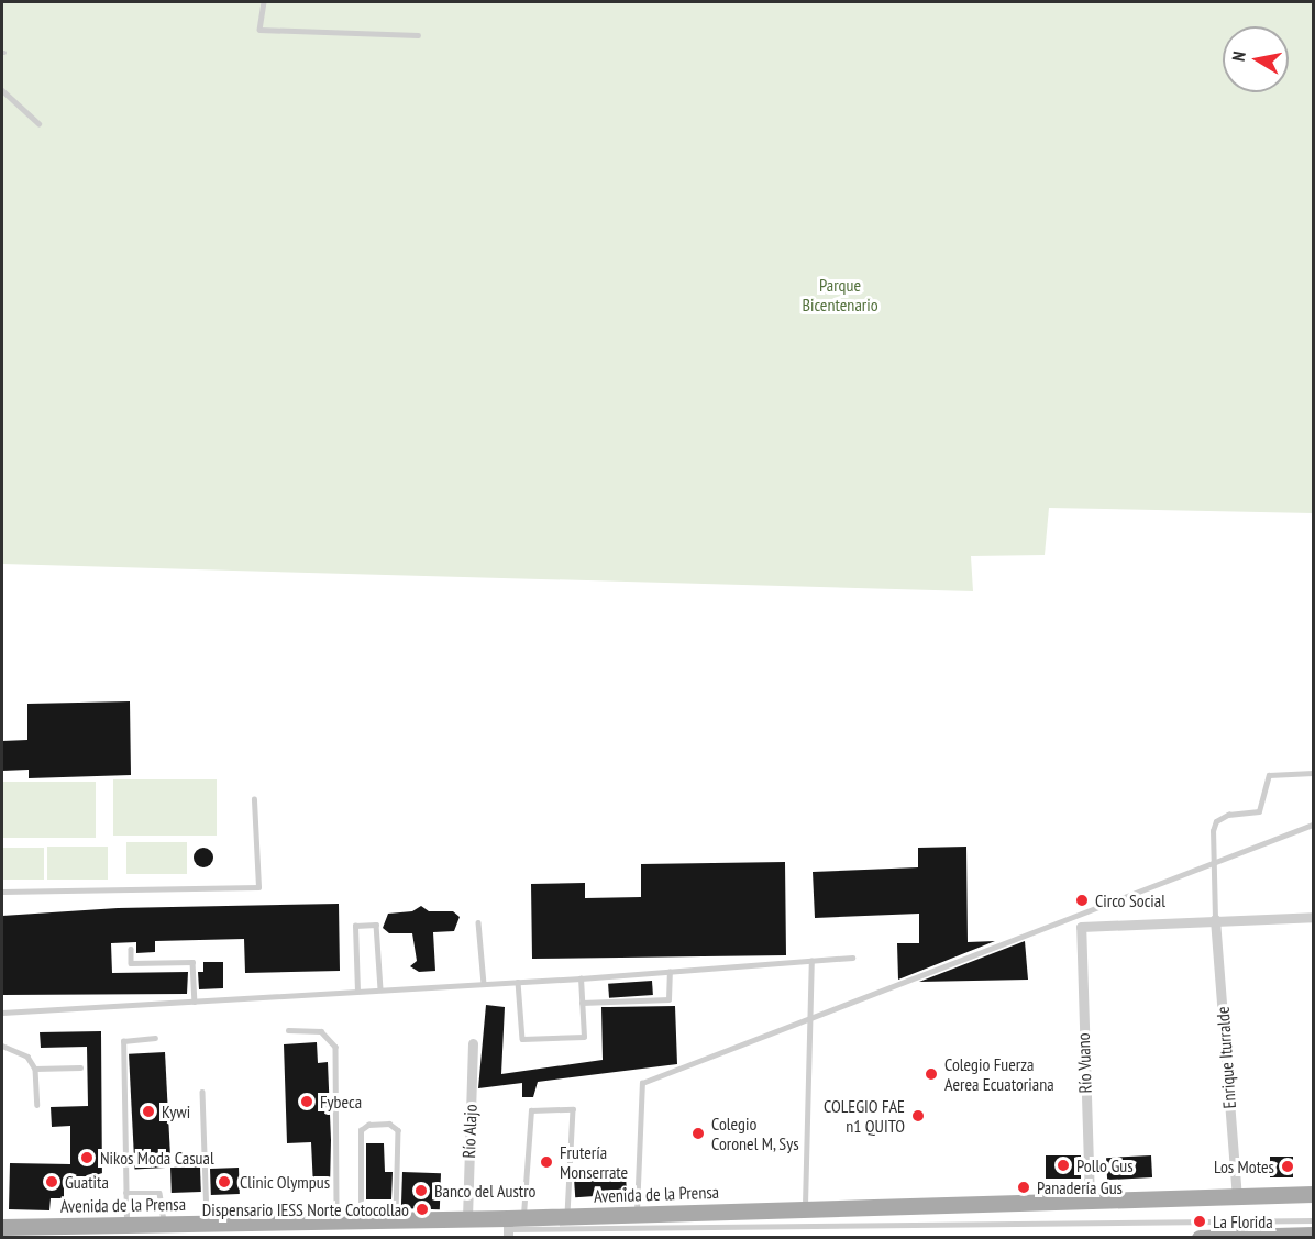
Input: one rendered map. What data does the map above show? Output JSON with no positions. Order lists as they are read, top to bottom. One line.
{"streets":{"main road":["Avenida de la Prensa"],"street":["Enrique Iturralde","Río Vuano","Río Alajo"]},"crossings":[["Enrique Iturralde","Río Vuano"],["Enrique Iturralde","Avenida de la Prensa"],["Río Vuano","Avenida de la Prensa"],["Río Alajo","Avenida de la Prensa"]],"parks":["Parque Bicentenario"],"places":["Circo Social","Colegio Fuerza Aerea Ecuatoriana","Fybeca","Kywi","COLEGIO FAE n1 QUITO","Colegio Coronel M, Sys","Nikos Moda Casual","Frutería Monserrate","Pollo Gus","Los Motes","Guatita","Clinic Olympus","Panadería Gus","Banco del Austro","Dispensario IESS Norte Cotocollao","La Florida"],"north":"left"}
